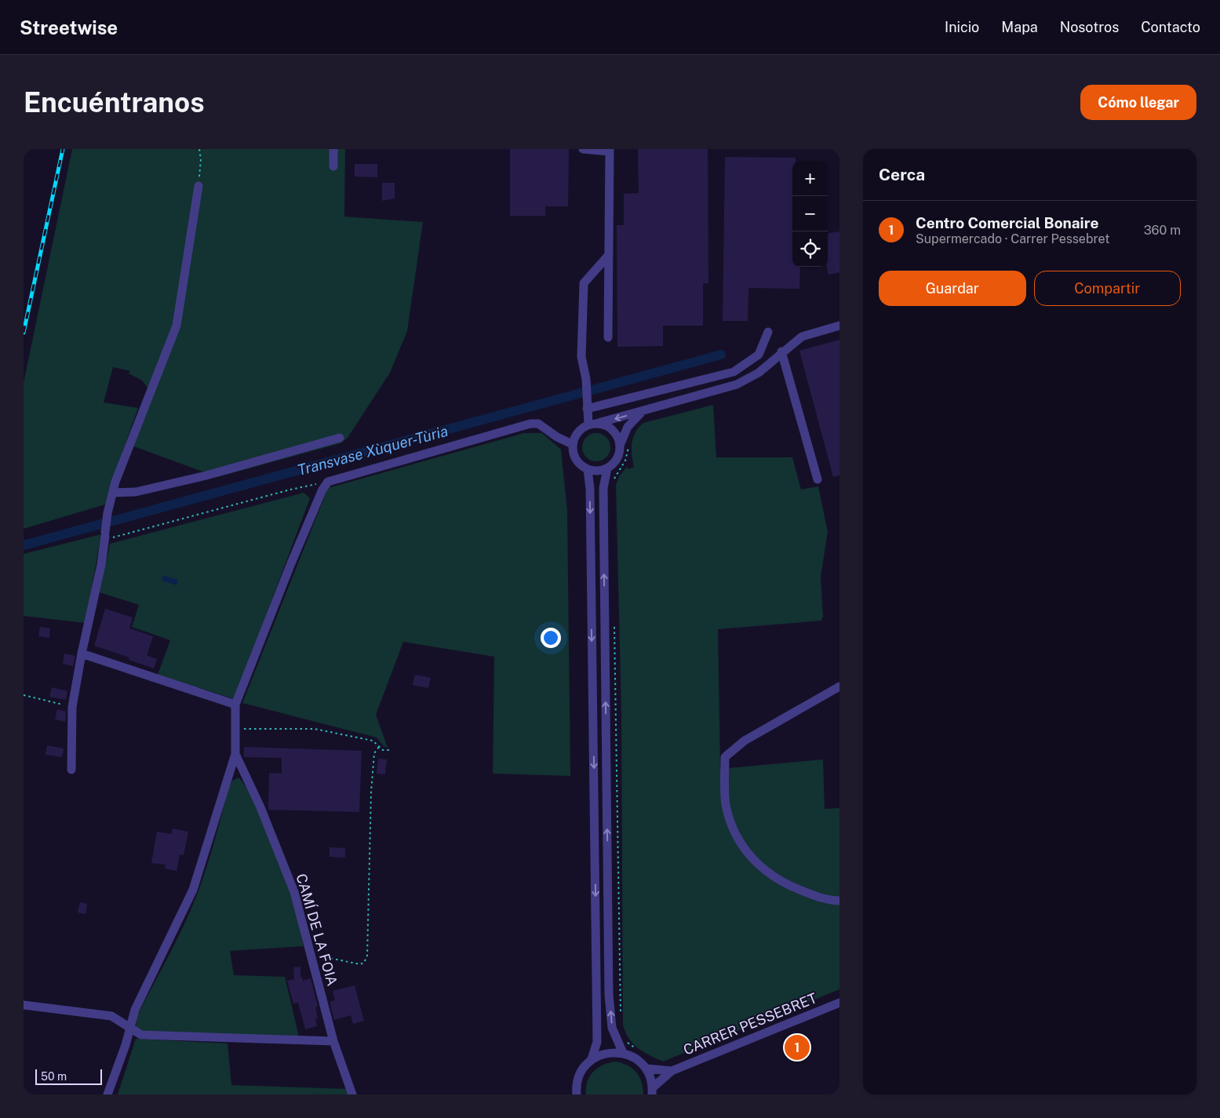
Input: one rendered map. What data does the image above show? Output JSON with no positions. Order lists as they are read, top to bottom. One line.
{"streets":{"street":["CAMÍ DE LA FOIA","CARRER PESSEBRET"]},"water":["Transvase Xùquer-Tùria"],"scale_bar":"50 m","page":{"header":"Streetwise","nav":["Inicio","Mapa","Nosotros","Contacto"],"buttons":["Cómo llegar",["Guardar","Compartir"]],"title":"Encuéntranos","heading":"Cerca","map_buttons":["+","−"],"list":[{"mark":"1","name":"Centro Comercial Bonaire","note":"Supermercado · Carrer Pessebret","value":"360 m"}],"pins":"1","scale":"50 m"}}
